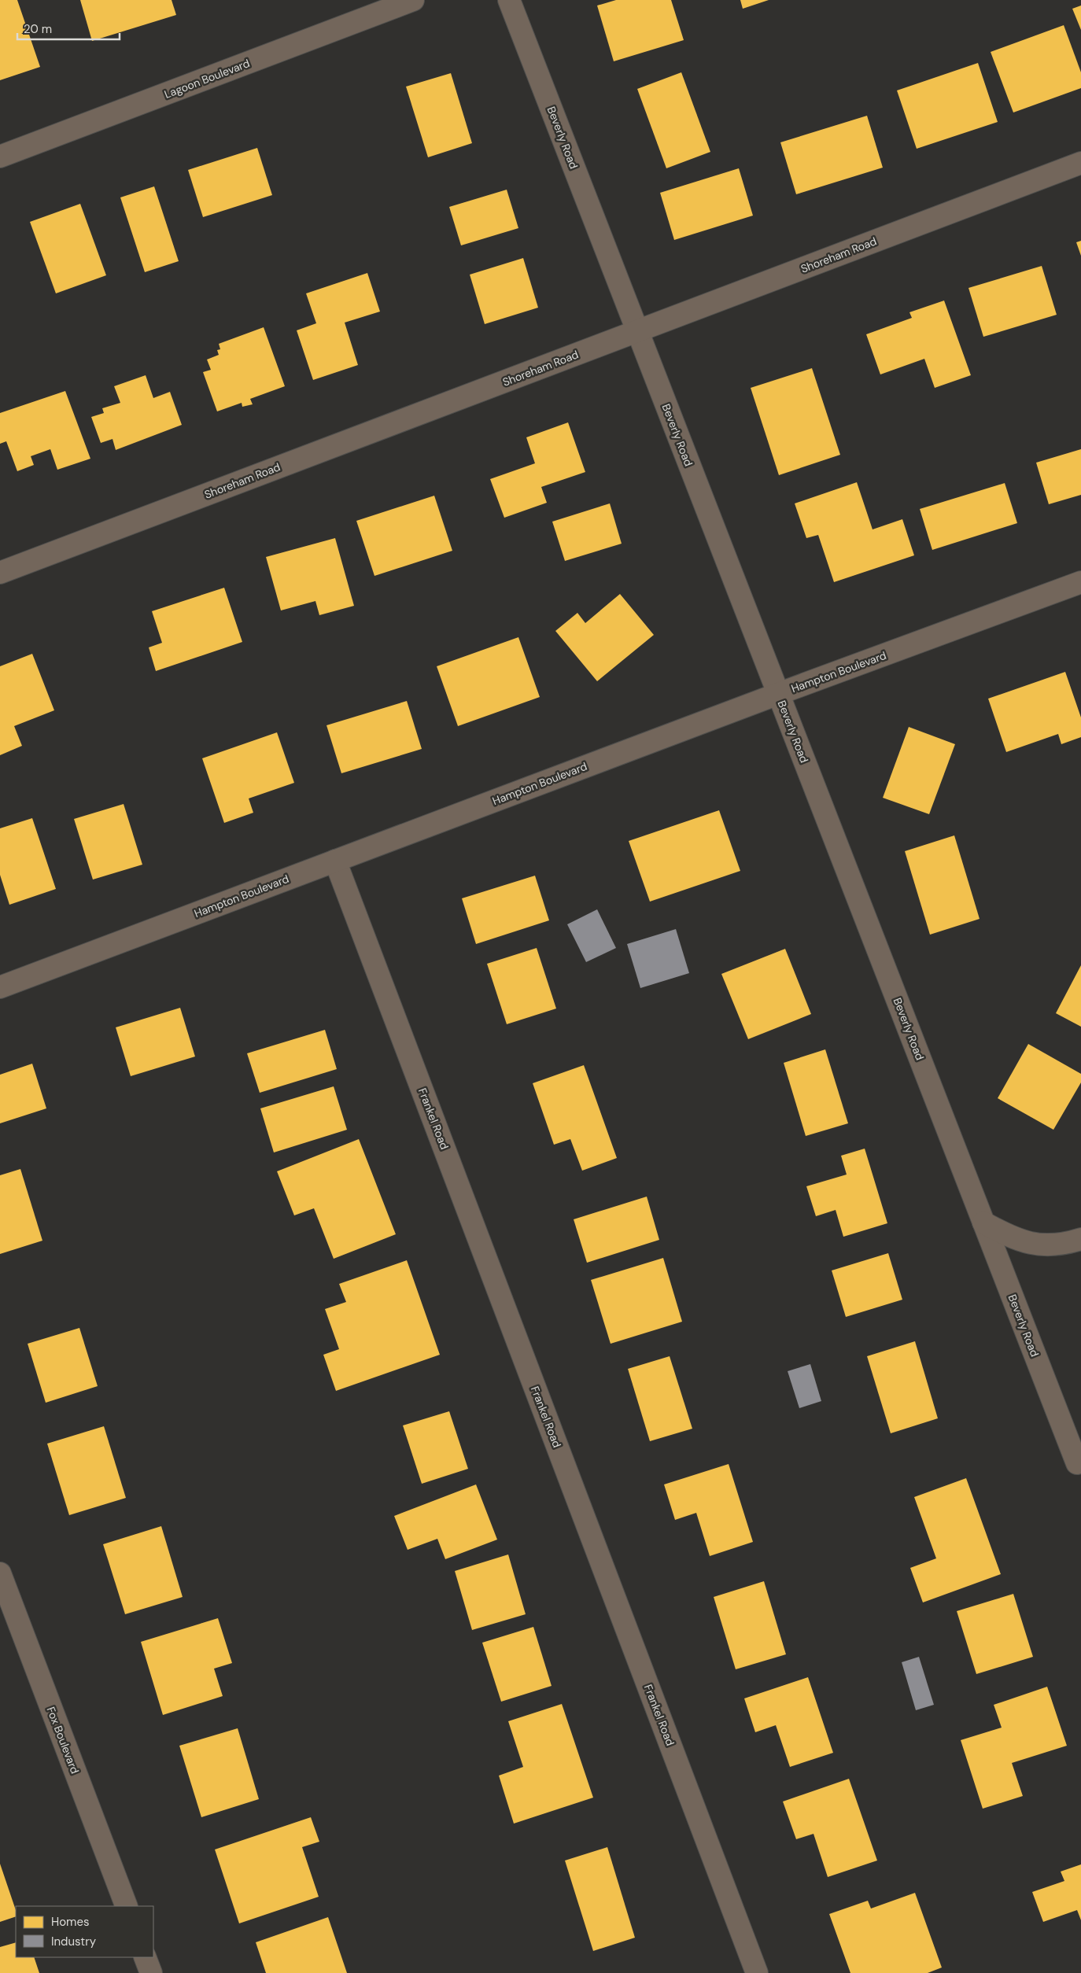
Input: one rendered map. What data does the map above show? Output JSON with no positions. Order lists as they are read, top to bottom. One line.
{"streets":{"street":["Lagoon Boulevard","Beverly Road","Shoreham Road","Hampton Boulevard","Frankel Road","Fox Boulevard"]},"crossings":[["Beverly Road","Shoreham Road"],["Beverly Road","Hampton Boulevard"],["Hampton Boulevard","Frankel Road"]],"legend":["Homes","Industry"],"scale_bar":"20 m"}
